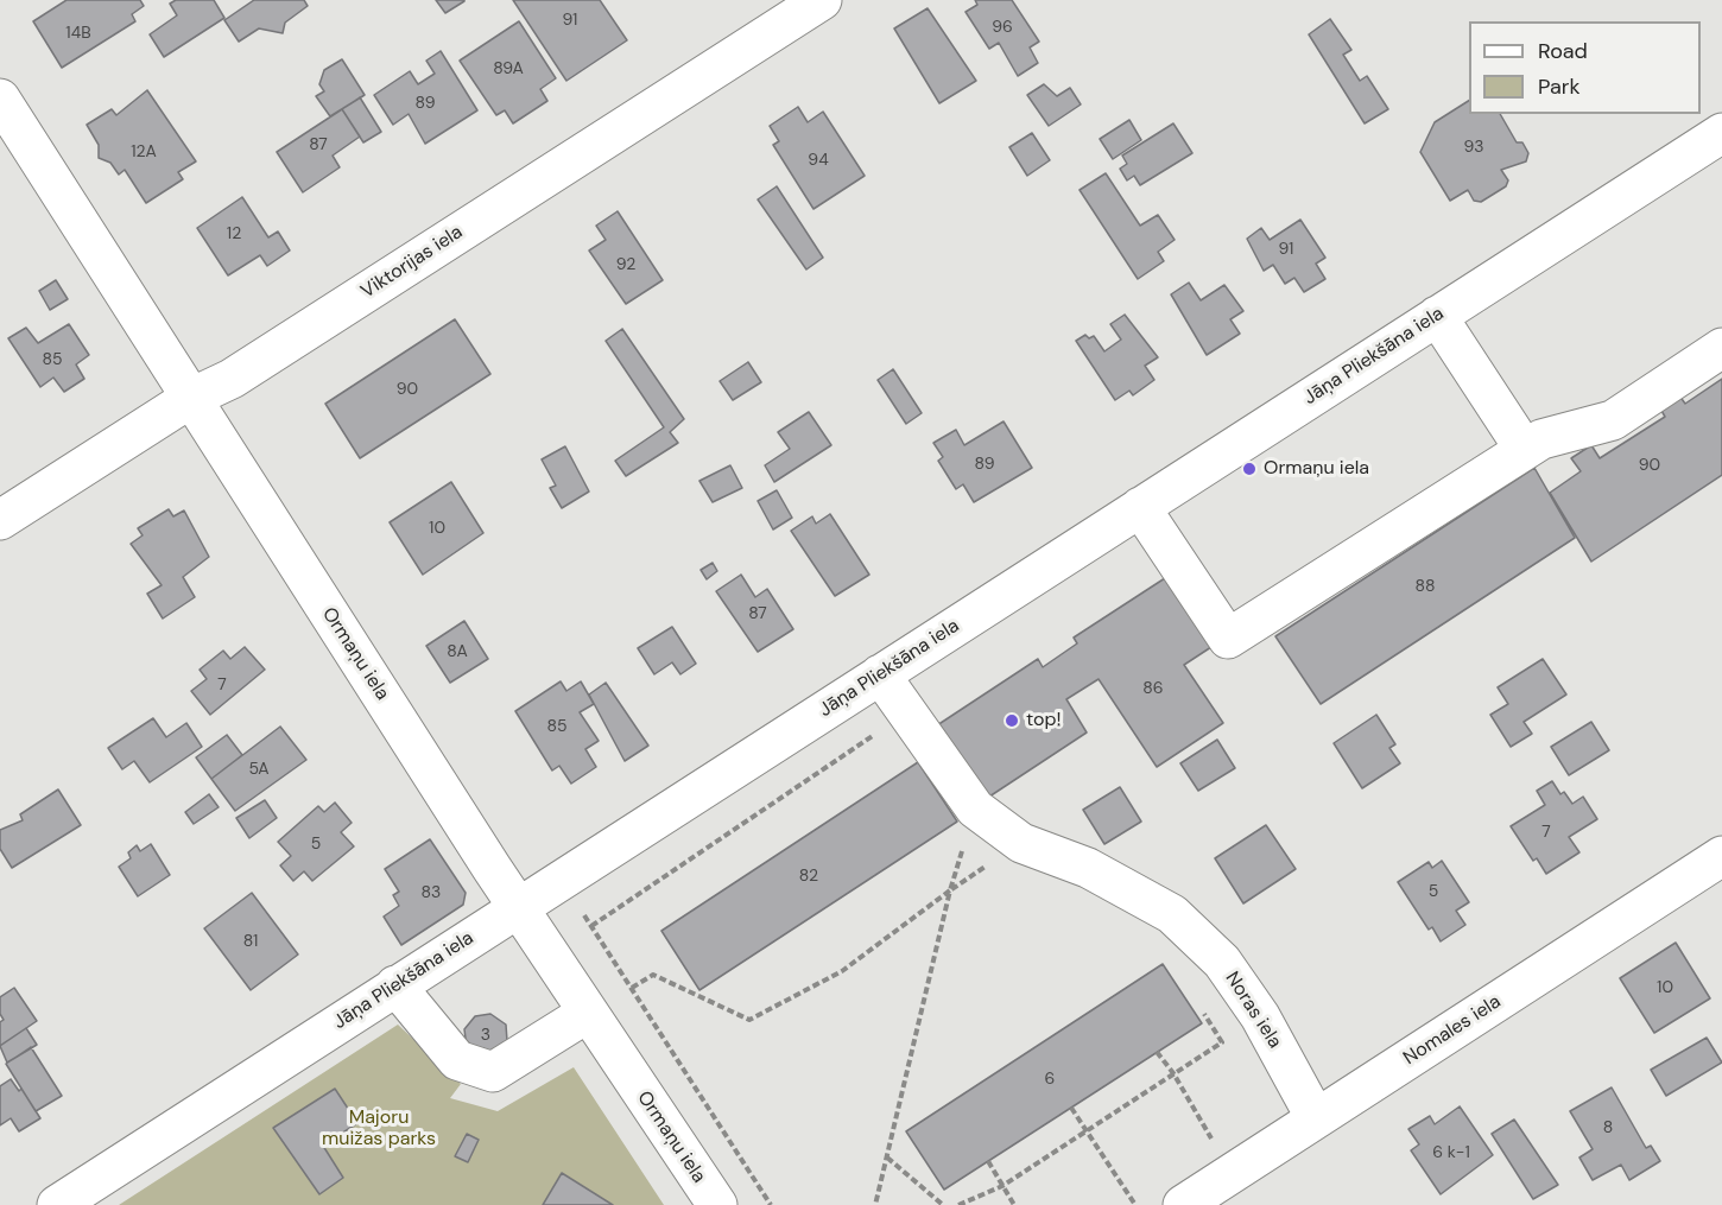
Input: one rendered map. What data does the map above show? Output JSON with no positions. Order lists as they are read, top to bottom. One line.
{"streets":{"street":["Viktorijas iela","Jāņa Pliekšāna iela","Ormaņu iela","Noras iela","Nomales iela"]},"crossings":[["Viktorijas iela","Ormaņu iela"],["Jāņa Pliekšāna iela","Ormaņu iela"],["Jāņa Pliekšāna iela","Noras iela"],["Noras iela","Nomales iela"]],"parks":["Majoru muižas parks"],"places":["Ormaņu iela","top!"],"house_numbers":["91","96","14B","89A","89","87","93","12A","94","12","91","92","85","90","89","90","10","88","87","8A","7","86","85","5A","7","5","82","5","83","81","10","3","6","8","6 k-1"],"legend":["Road","Park"]}
